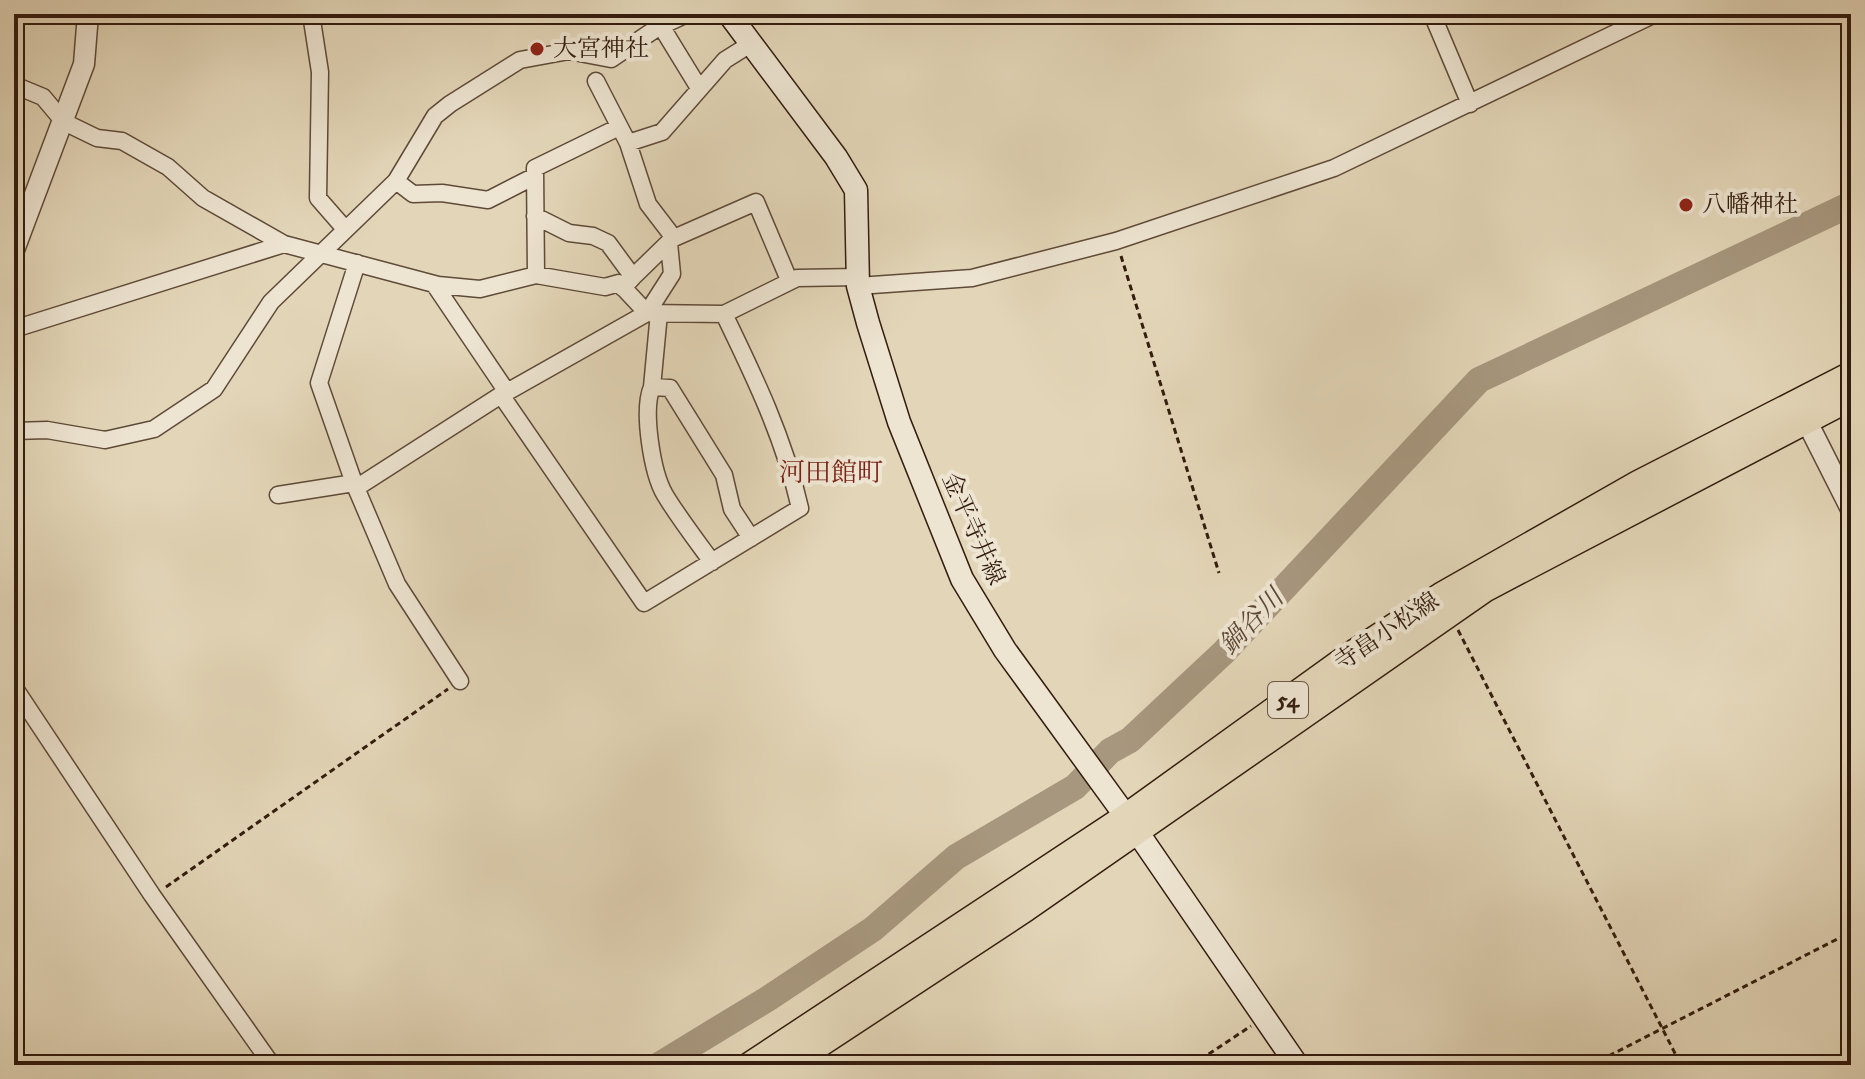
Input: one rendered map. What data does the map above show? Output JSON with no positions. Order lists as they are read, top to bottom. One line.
{"streets":{"main road":["金平寺井線","寺畠小松線","54"]},"crossings":[["金平寺井線","寺畠小松線"]],"districts":["河田館町"],"water":["鍋谷川"],"places":["大宮神社","八幡神社"]}
